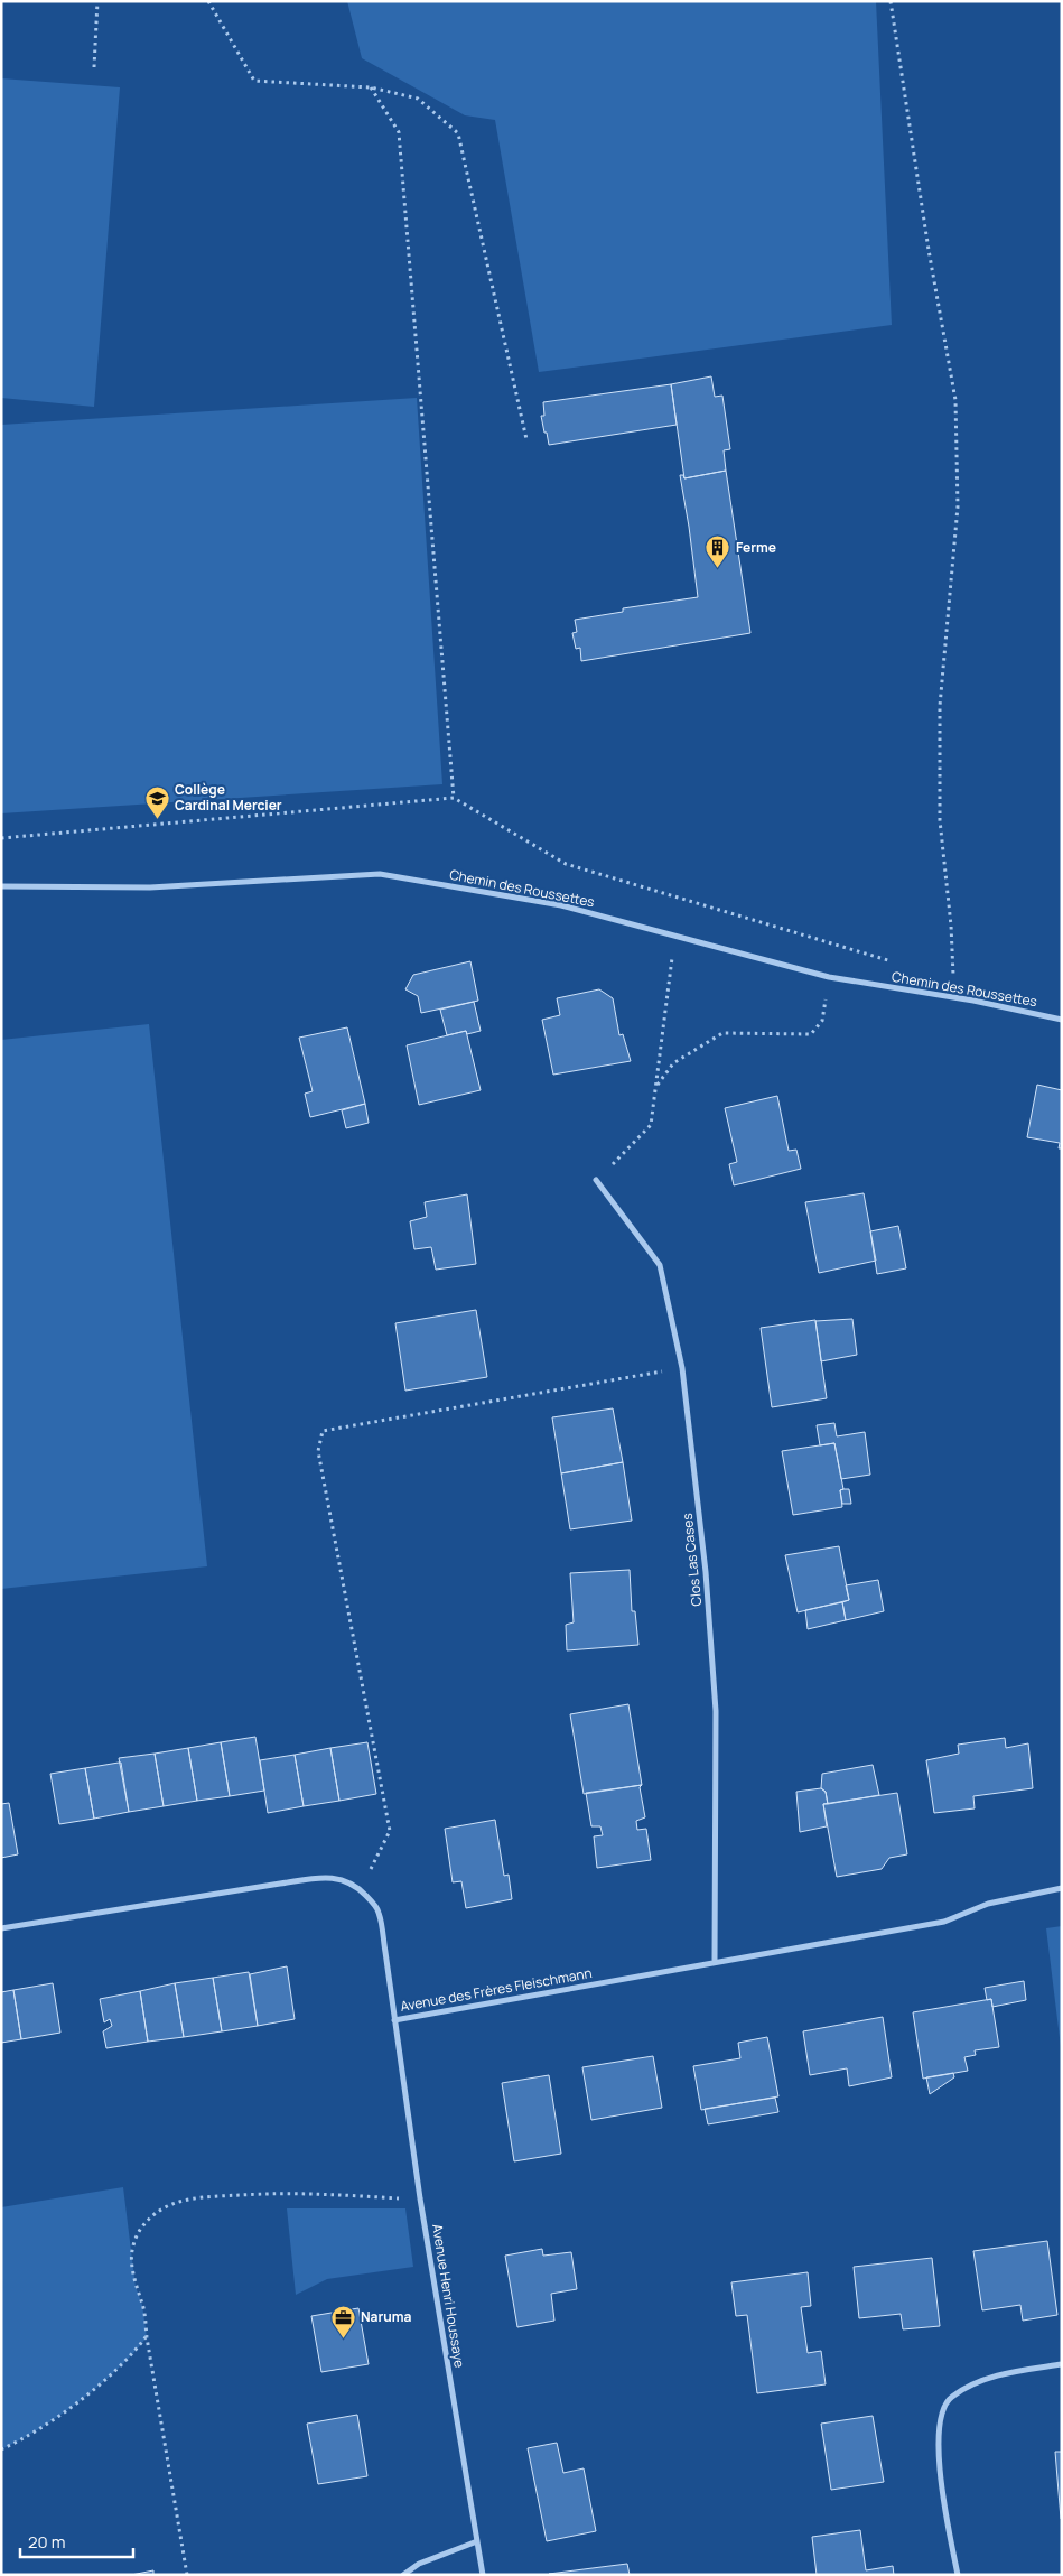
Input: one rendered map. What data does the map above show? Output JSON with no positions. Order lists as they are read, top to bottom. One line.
{"streets":{"street":["Chemin des Roussettes","Clos Las Cases","Avenue des Frères Fleischmann","Avenue Henri Houssaye"]},"crossings":[["Clos Las Cases","Avenue des Frères Fleischmann"],["Avenue des Frères Fleischmann","Avenue Henri Houssaye"]],"places":{"building":["Ferme"],"school or university":["Collège Cardinal Mercier"],"office":["Naruma"]},"scale_bar":"20 m"}
